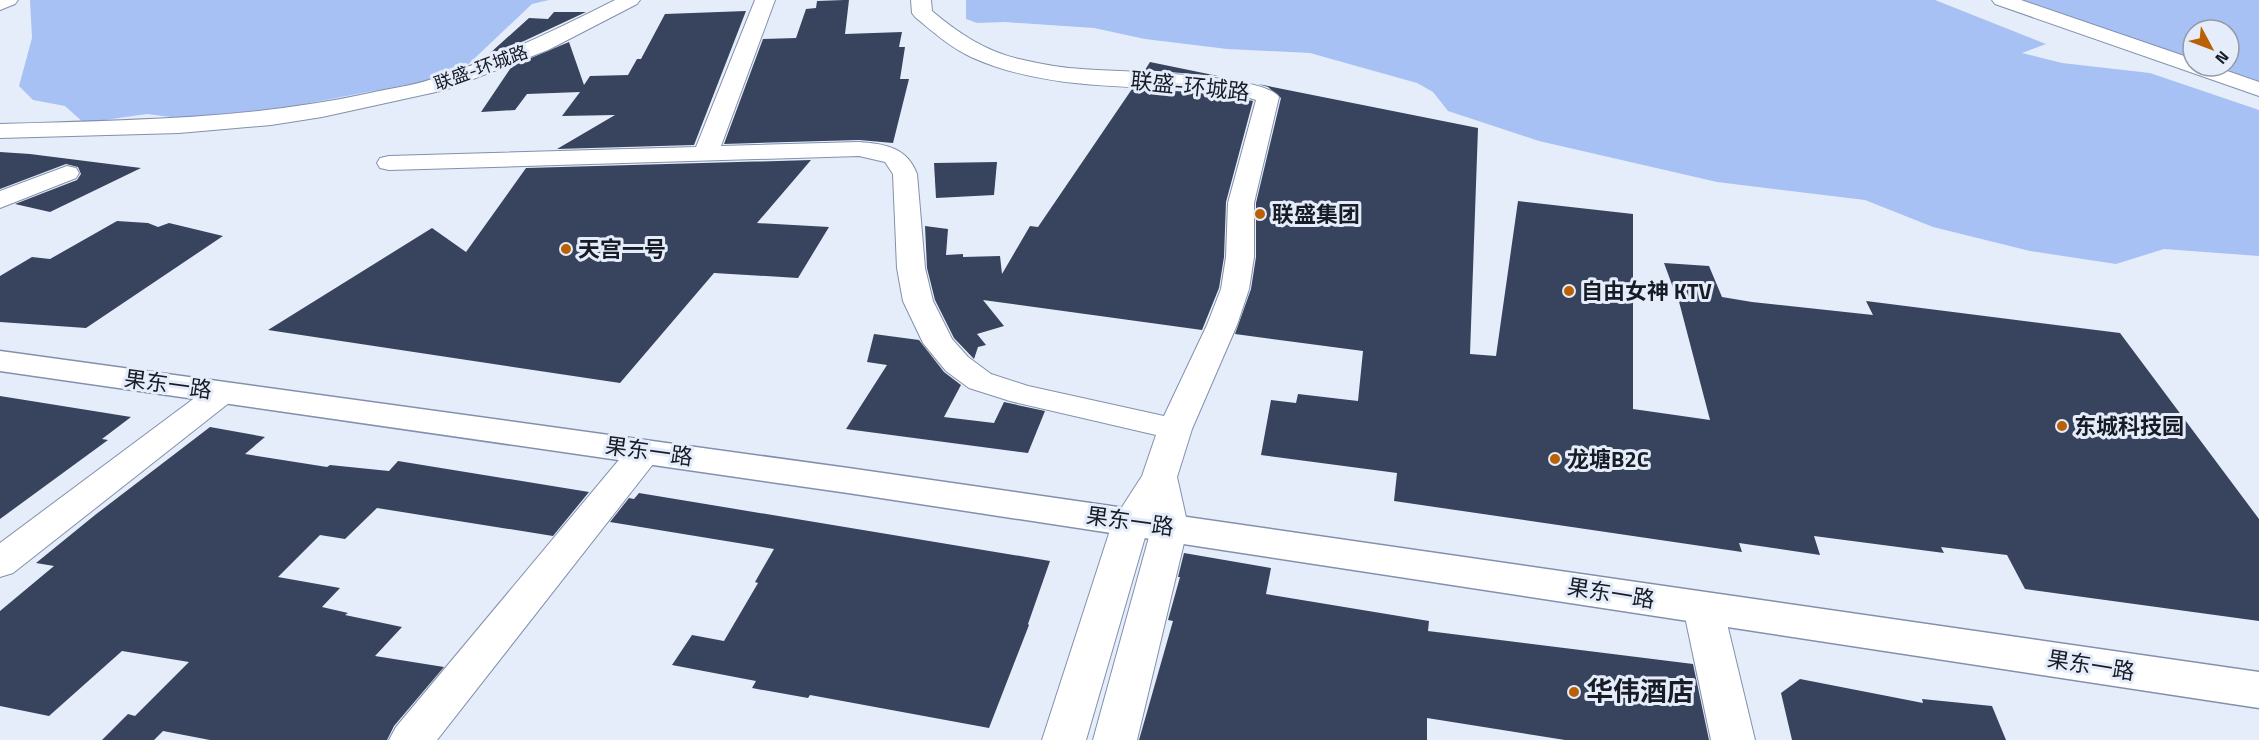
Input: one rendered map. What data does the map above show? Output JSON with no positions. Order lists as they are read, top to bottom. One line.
{"streets":{"main road":["果东一路"],"street":["联盛-环城路"]},"crossings":[["联盛-环城路","果东一路"]],"places":["联盛集团","天宫一号","自由女神 KTV","东城科技园","龙塘B2C","华伟酒店"],"north":"bottom right"}
